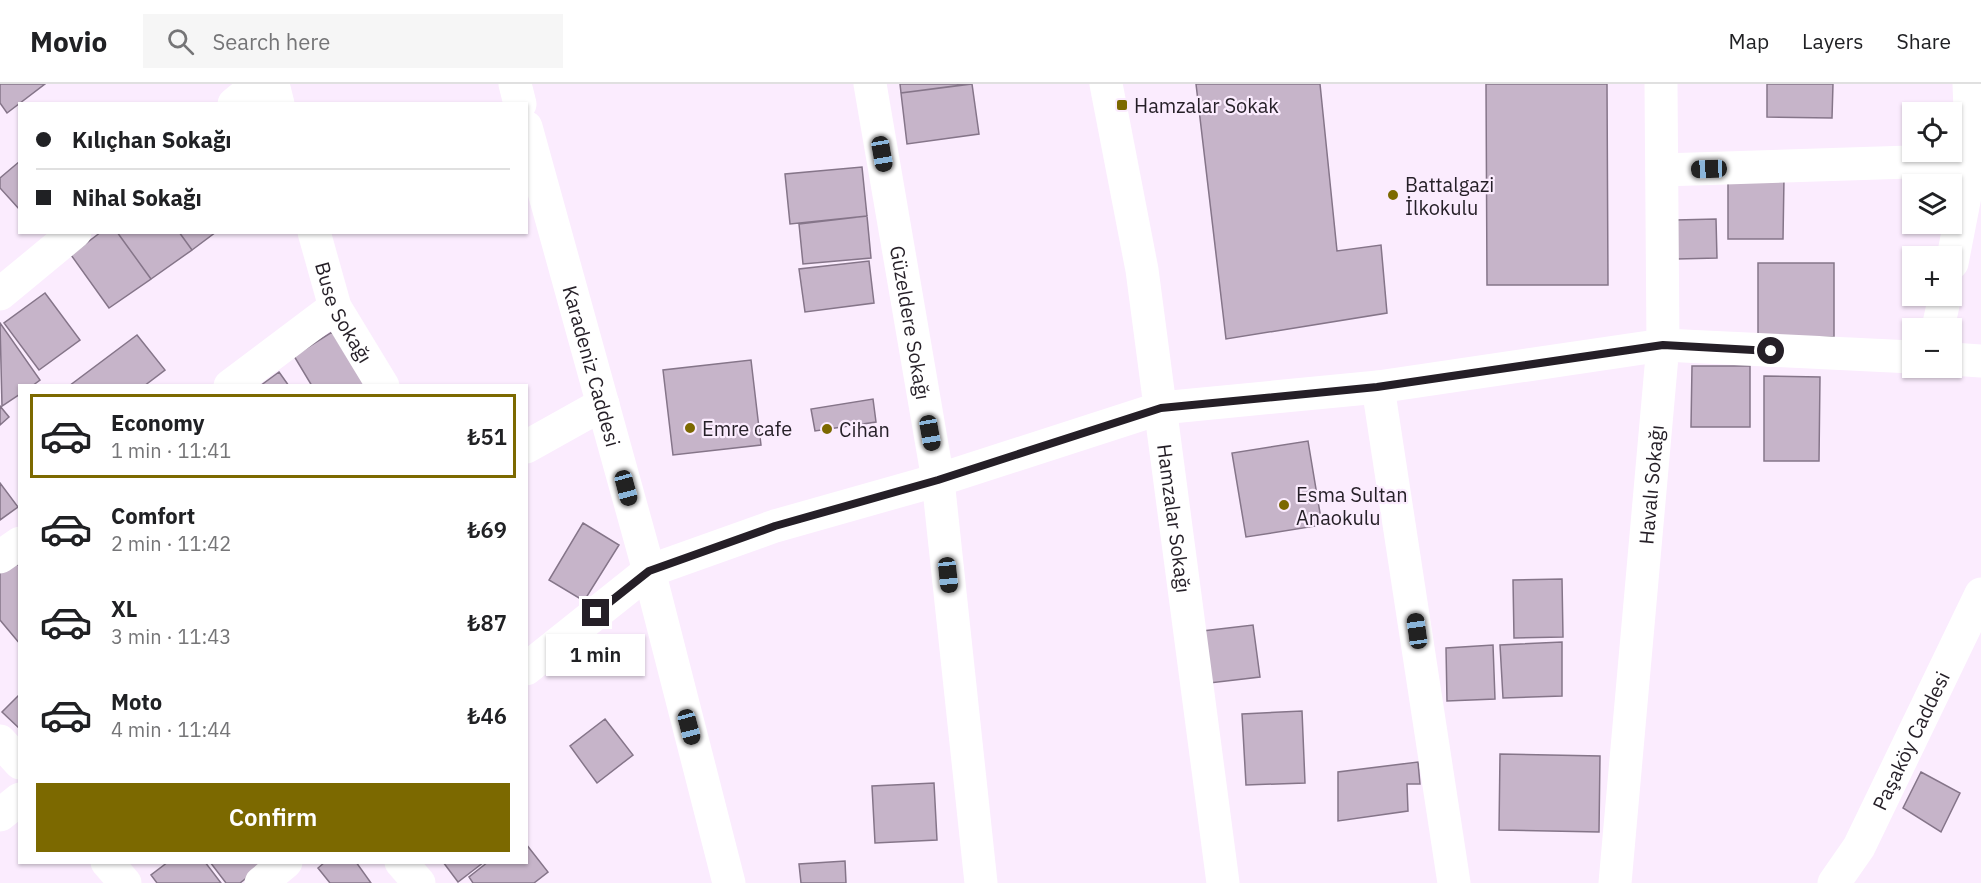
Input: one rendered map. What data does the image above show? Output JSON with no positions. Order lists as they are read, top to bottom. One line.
{"streets":{"street":["Buse Sokağı","Güzeldere Sokağı","Karadeniz Caddesi","Havalı Sokağı","Hamzalar Sokağı","Paşaköy Caddesi"]},"places":{"transit":["Hamzalar Sokak"],"other":["Battalgazi İlkokulu","Emre cafe","Cihan","Esma Sultan Anaokulu"]},"page":{"header":"Movio","search":"Search here","nav":["Map","Layers","Share"],"map_buttons":["+","−"],"banner":["Kılıçhan Sokağı","Nihal Sokağı"],"list":[{"name":"Economy","note":"1 min · 11:41","value":"₺51"},{"name":"Comfort","note":"2 min · 11:42","value":"₺69"},{"name":"XL","note":"3 min · 11:43","value":"₺87"},{"name":"Moto","note":"4 min · 11:44","value":"₺46"}],"bubble":"1 min","buttons":"Confirm"}}
